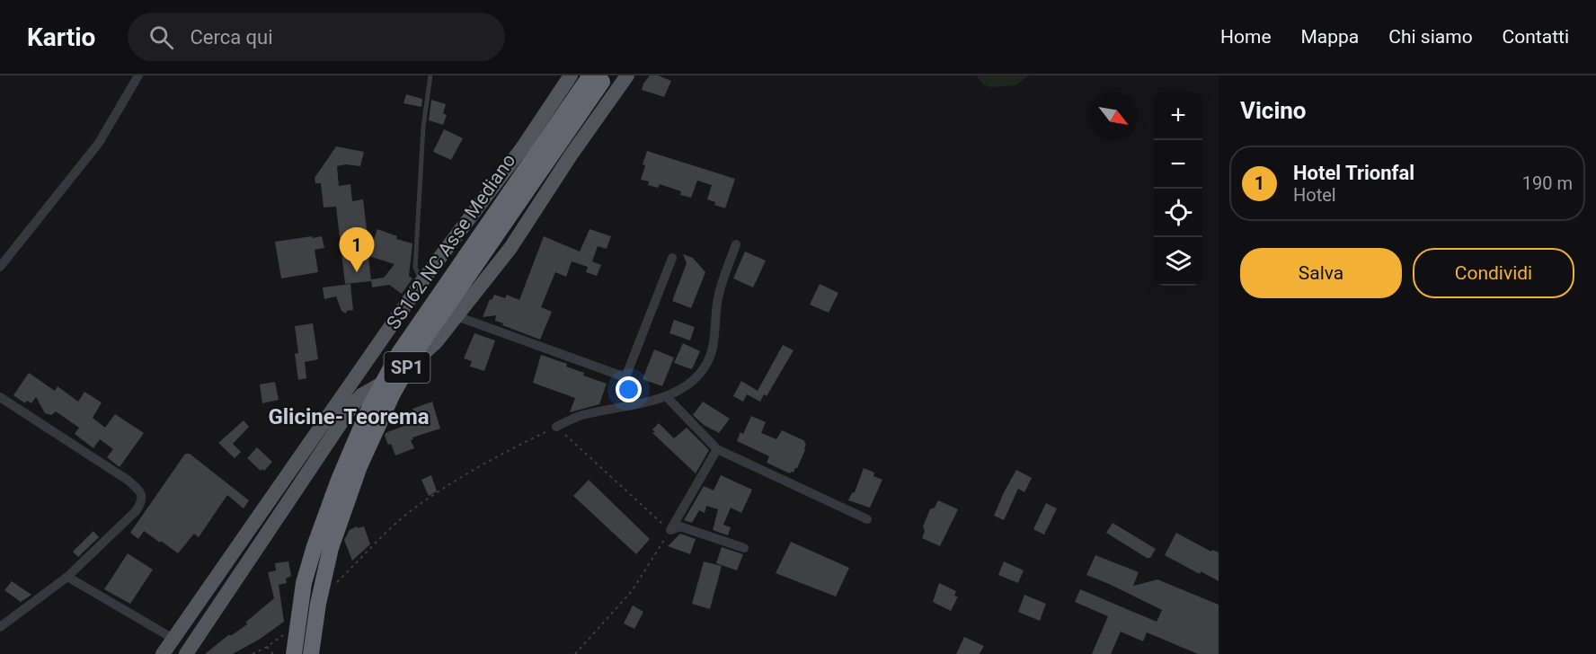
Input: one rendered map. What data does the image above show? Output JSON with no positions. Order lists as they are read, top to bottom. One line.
{"streets":{"highway":["SS162 NC Asse Mediano"],"main road":["SP1"]},"districts":["Glicine-Teorema"],"north":"bottom right","page":{"header":"Kartio","search":"Cerca qui","nav":["Home","Mappa","Chi siamo","Contatti"],"heading":"Vicino","map_buttons":["+","−"],"list":[{"mark":"1","name":"Hotel Trionfal","note":"Hotel","value":"190 m"}],"pins":"1","buttons":["Salva","Condividi"]}}
